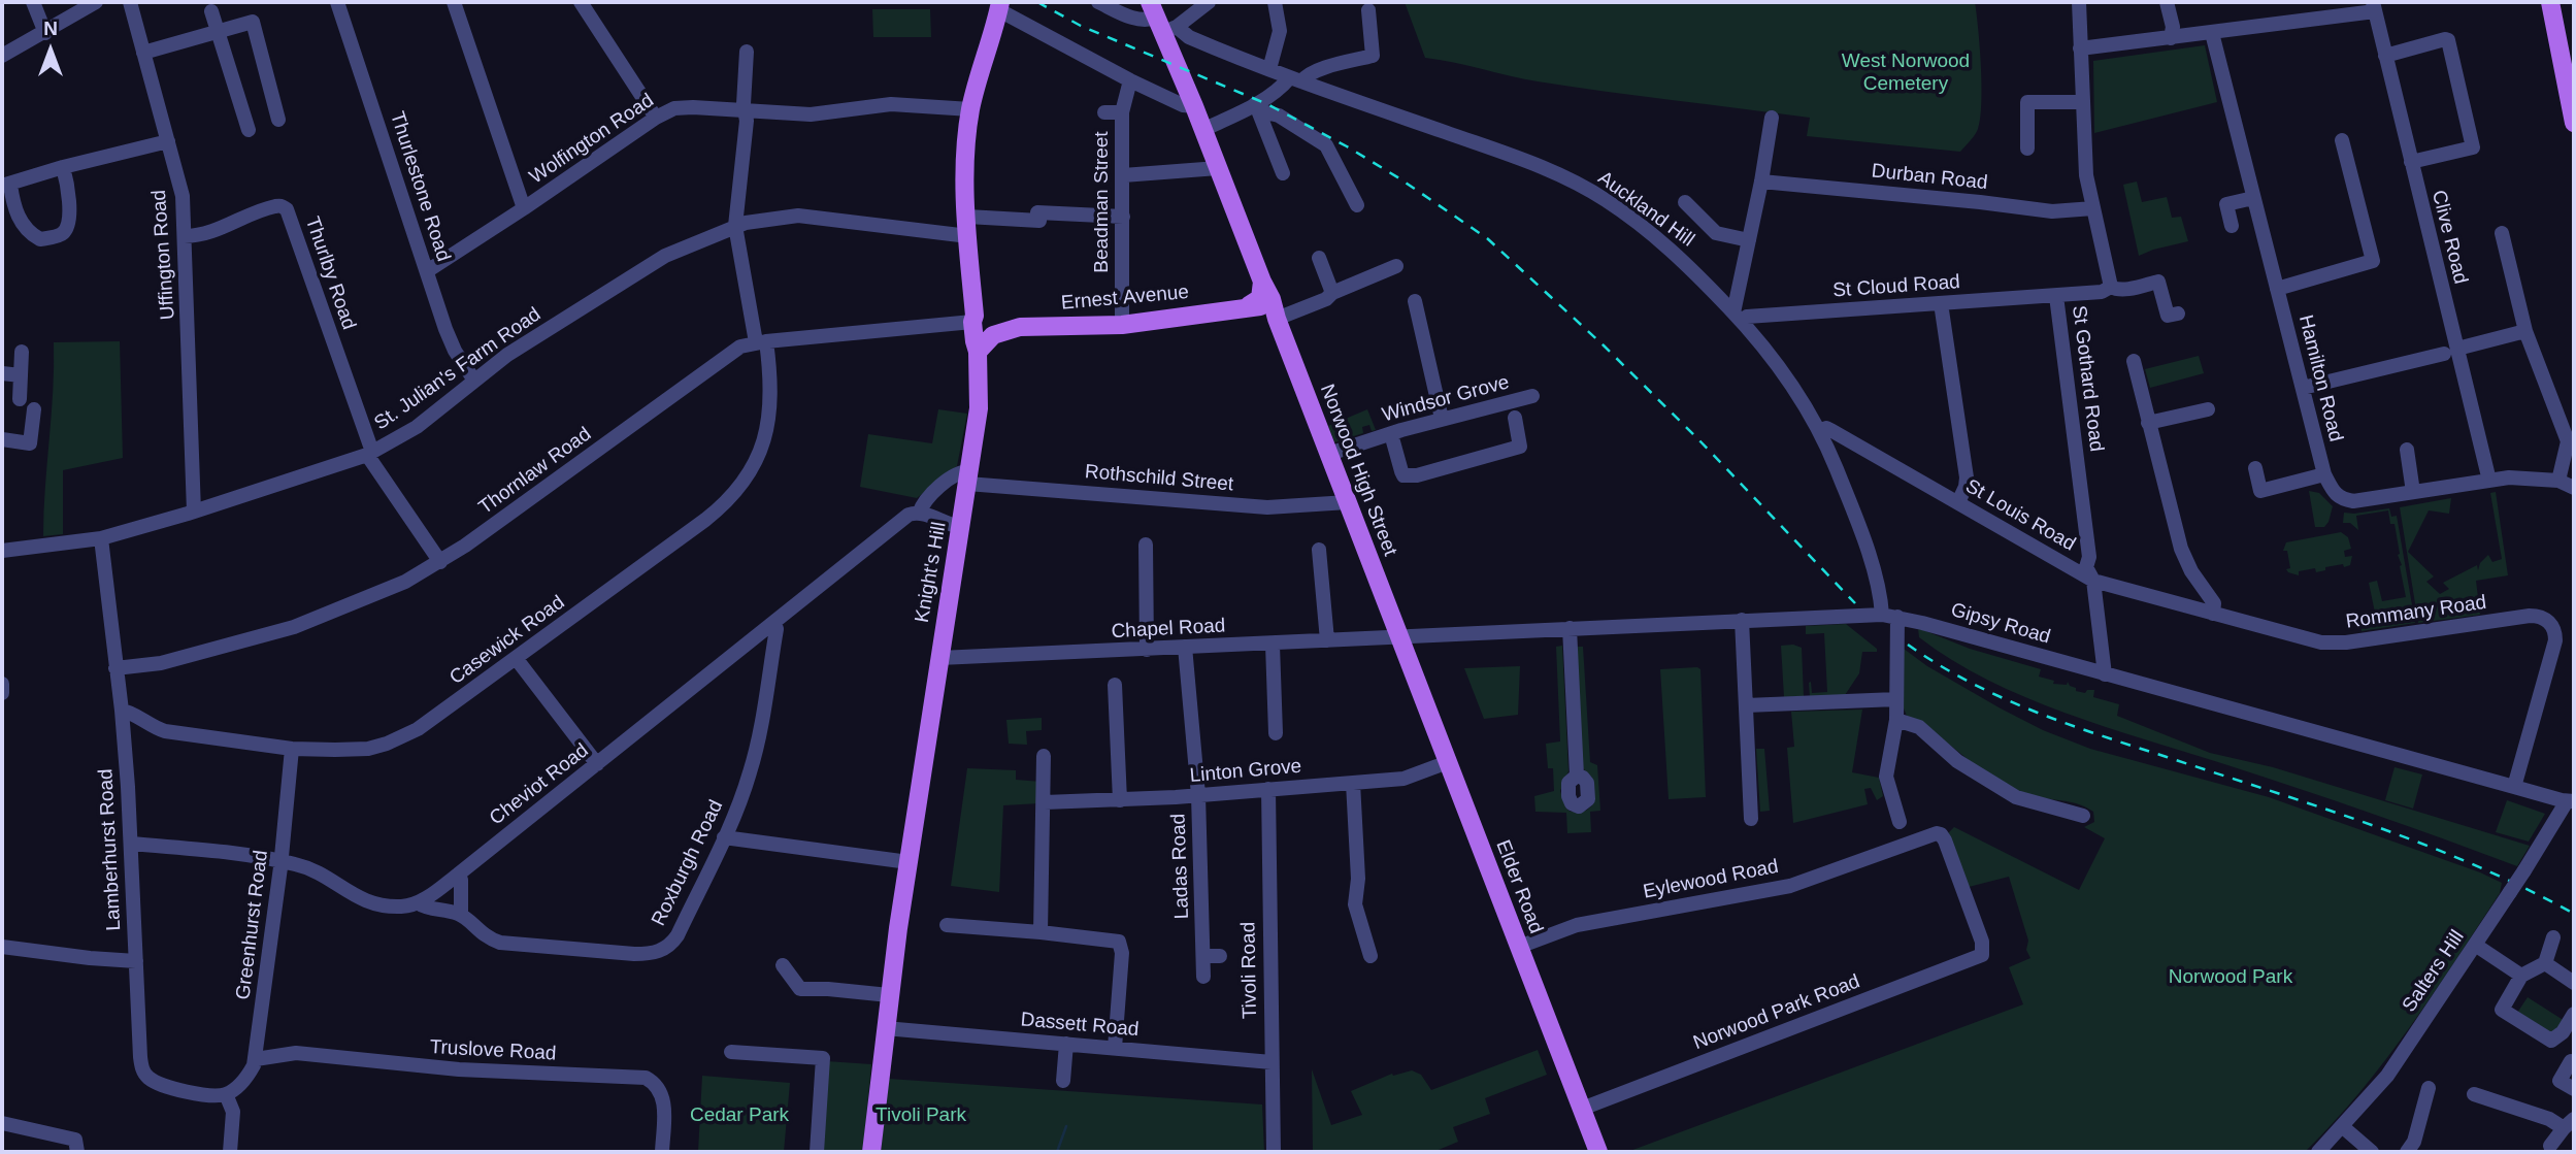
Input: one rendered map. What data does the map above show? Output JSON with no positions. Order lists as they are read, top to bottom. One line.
{"streets":{"main road":["Ernest Avenue","Norwood High Street","Knight's Hill","Elder Road"],"street":["Wolfington Road","Durban Road","Thurlestone Road","Beadman Street","Auckland Hill","Clive Road","Uffington Road","Thurlby Road","St Cloud Road","St. Julian's Farm Road","St Gothard Road","Hamilton Road","Windsor Grove","Thornlaw Road","Rothschild Street","St Louis Road","Rommany Road","Gipsy Road","Chapel Road","Casewick Road","Linton Grove","Cheviot Road","Lamberhurst Road","Roxburgh Road","Ladas Road","Eylewood Road","Greenhurst Road","Tivoli Road","Salters Hill","Norwood Park Road","Dassett Road","Truslove Road"]},"crossings":[["Wolfington Road","Thurlestone Road"],["Wolfington Road","Knight's Hill"],["Wolfington Road","Casewick Road"],["Durban Road","St Gothard Road"],["Thurlestone Road","St. Julian's Farm Road"],["Beadman Street","Ernest Avenue"],["Auckland Hill","St Cloud Road"],["Auckland Hill","Norwood High Street"],["Auckland Hill","St Louis Road"],["Auckland Hill","Gipsy Road"],["Clive Road","Hamilton Road"],["Uffington Road","Thurlby Road"],["Uffington Road","St. Julian's Farm Road"],["Thurlby Road","St. Julian's Farm Road"],["Thurlby Road","Thornlaw Road"],["St Cloud Road","St Gothard Road"],["St. Julian's Farm Road","Knight's Hill"],["St. Julian's Farm Road","Casewick Road"],["St. Julian's Farm Road","Lamberhurst Road"],["St Gothard Road","St Louis Road"],["St Gothard Road","Gipsy Road"],["Windsor Grove","Norwood High Street"],["Norwood High Street","Rothschild Street"],["Norwood High Street","Gipsy Road"],["Norwood High Street","Chapel Road"],["Norwood High Street","Elder Road"],["Thornlaw Road","Knight's Hill"],["Thornlaw Road","Casewick Road"],["Thornlaw Road","Lamberhurst Road"],["Rothschild Street","Knight's Hill"],["Rothschild Street","Cheviot Road"],["St Louis Road","Rommany Road"],["Knight's Hill","Chapel Road"],["Knight's Hill","Cheviot Road"],["Knight's Hill","Dassett Road"],["Rommany Road","Gipsy Road"],["Gipsy Road","Chapel Road"],["Gipsy Road","Elder Road"],["Gipsy Road","Salters Hill"],["Chapel Road","Ladas Road"],["Chapel Road","Elder Road"],["Casewick Road","Lamberhurst Road"],["Casewick Road","Greenhurst Road"],["Linton Grove","Ladas Road"],["Linton Grove","Elder Road"],["Linton Grove","Tivoli Road"],["Cheviot Road","Roxburgh Road"],["Eylewood Road","Elder Road"],["Eylewood Road","Norwood Park Road"],["Elder Road","Norwood Park Road"],["Greenhurst Road","Truslove Road"],["Tivoli Road","Dassett Road"]],"parks":["West Norwood Cemetery","Norwood Park","Cedar Park","Tivoli Park"],"north":"top"}
